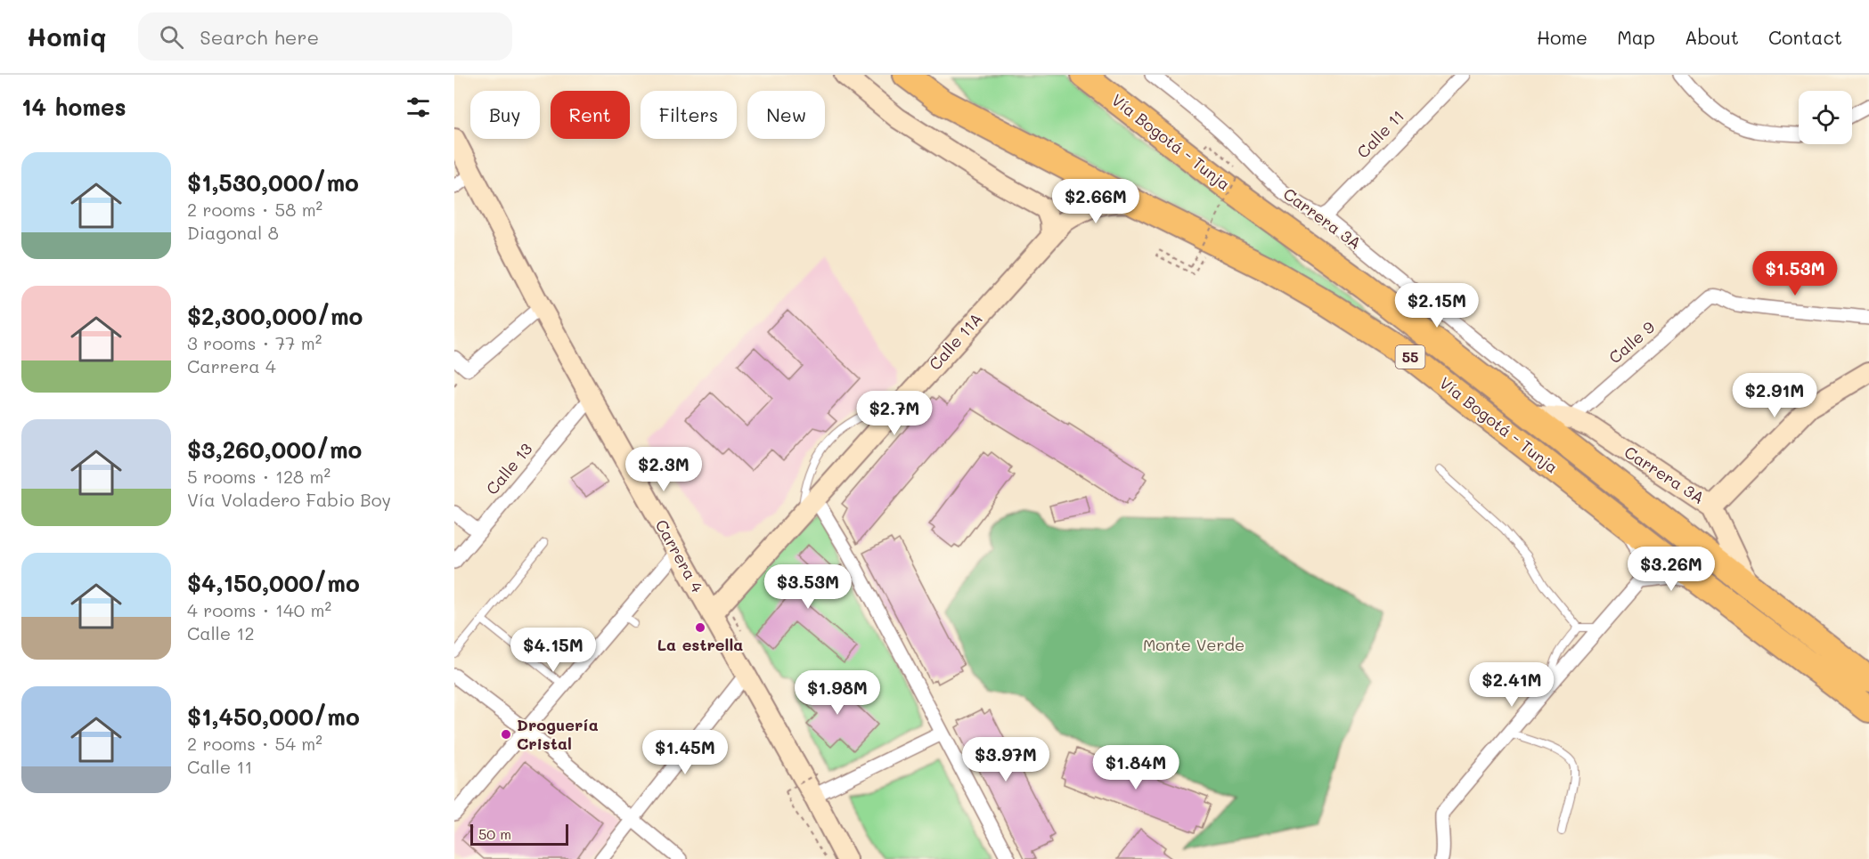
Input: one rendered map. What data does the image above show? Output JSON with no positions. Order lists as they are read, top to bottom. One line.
{"streets":{"highway":["Vía Bogotá - Tunja","55"],"street":["Calle 11","Carrera 3A","Calle 11A","Calle 9","Calle 13","Carrera 4"]},"crossings":[["Calle 11","Carrera 3A"],["Vía Bogotá - Tunja","Carrera 3A"],["Vía Bogotá - Tunja","Calle 11A"],["Carrera 3A","Calle 9"],["Calle 11A","Carrera 4"],["Calle 13","Carrera 4"]],"parks":["Monte Verde"],"places":["La estrella","Droguería Cristal"],"scale_bar":"50 m","page":{"header":"Homiq","search":"Search here","nav":["Home","Map","About","Contact"],"heading":"14 homes","chip":["Buy","Rent","Filters","New"],"list":[{"name":"$1,530,000/mo","note":"2 rooms · 58 m² · Diagonal 8"},{"name":"$2,300,000/mo","note":"3 rooms · 77 m² · Carrera 4"},{"name":"$3,260,000/mo","note":"5 rooms · 128 m² · Vía Voladero Fabio Boy"},{"name":"$4,150,000/mo","note":"4 rooms · 140 m² · Calle 12"},{"name":"$1,450,000/mo","note":"2 rooms · 54 m² · Calle 11"}],"price":["$2.66M","$1.53M","$2.15M","$2.91M","$2.7M","$2.3M","$3.26M","$3.53M","$4.15M","$2.41M","$1.98M","$1.45M","$3.97M","$1.84M"],"scale":"50 m"}}
